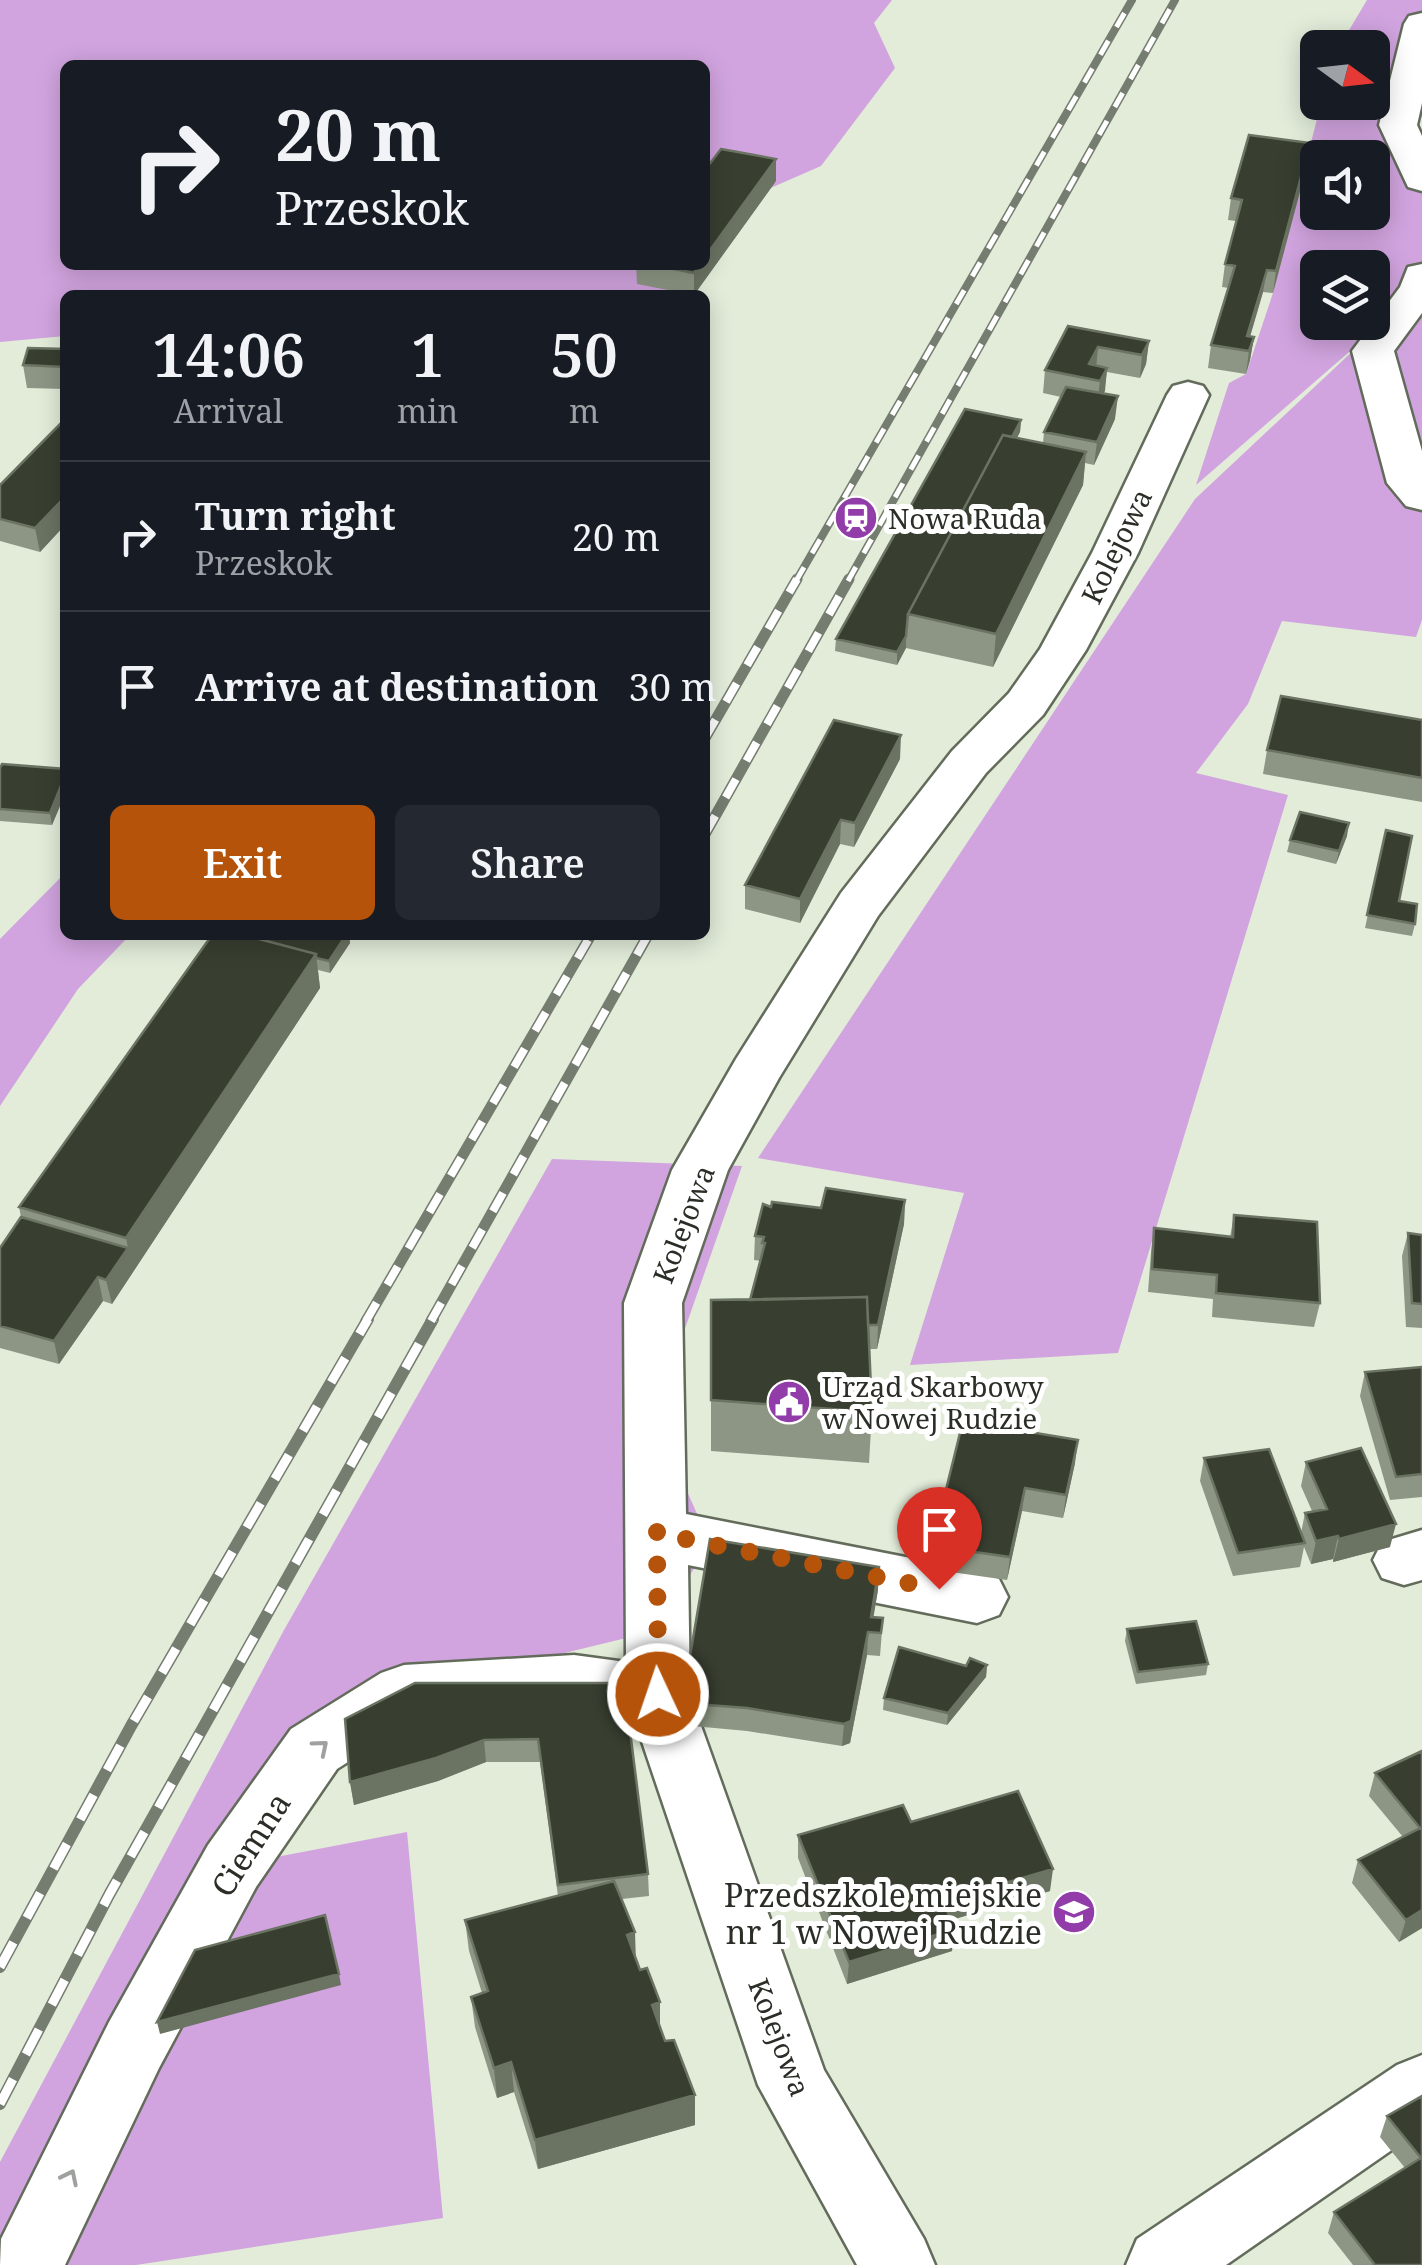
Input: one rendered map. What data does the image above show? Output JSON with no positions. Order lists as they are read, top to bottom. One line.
{"streets":{"street":["Kolejowa","Ciemna"]},"crossings":[["Kolejowa","Ciemna"]],"one_way":["Ciemna"],"places":{"station":["Nowa Ruda"],"public building":["Urząd Skarbowy w Nowej Rudzie"],"school or university":["Przedszkole miejskie nr 1 w Nowej Rudzie"]},"north":"right","page":{"turn":["20 m","Przeskok"],"eta":["14:06","Arrival","1","min","50","m"],"list":[{"name":"Turn right","note":"Przeskok","value":"20 m"},{"name":"Arrive at destination","value":"30 m"}],"buttons":["Exit","Share"]}}
